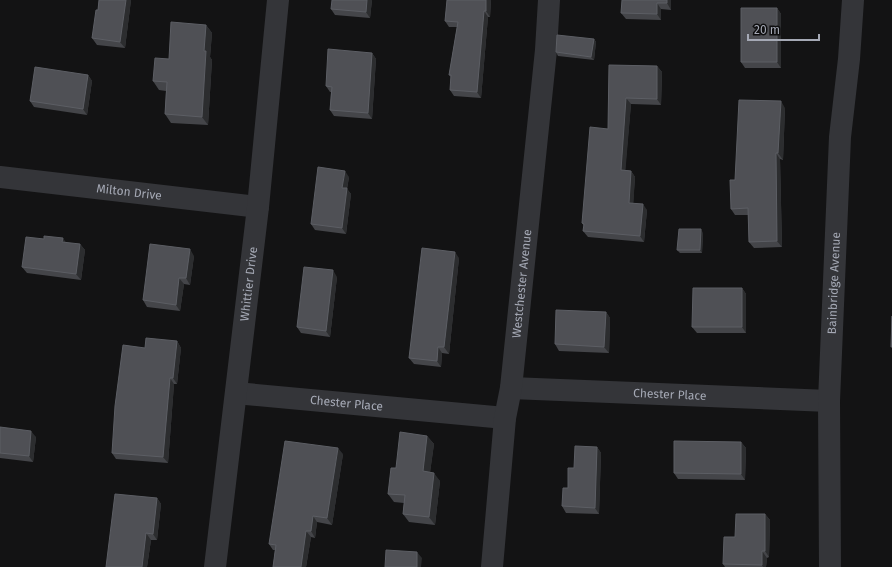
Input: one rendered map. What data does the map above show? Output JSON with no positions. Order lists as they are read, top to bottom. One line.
{"streets":{"street":["Milton Drive","Bainbridge Avenue","Whittier Drive","Westchester Avenue","Chester Place"]},"crossings":[["Milton Drive","Whittier Drive"],["Bainbridge Avenue","Chester Place"],["Whittier Drive","Chester Place"],["Westchester Avenue","Chester Place"]],"scale_bar":"20 m"}
